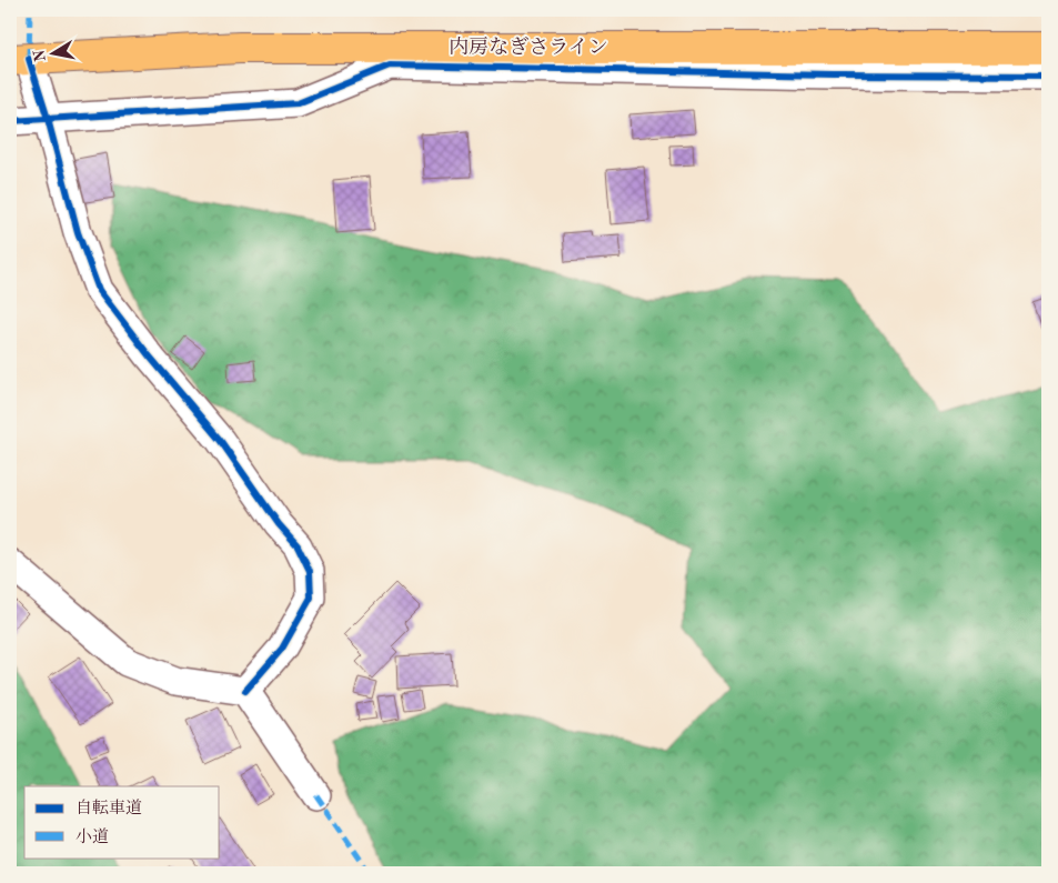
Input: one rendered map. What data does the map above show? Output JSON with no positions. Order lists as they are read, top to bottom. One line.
{"streets":{"highway":["内房なぎさライン"]},"legend":["自転車道","小道"],"north":"left"}
